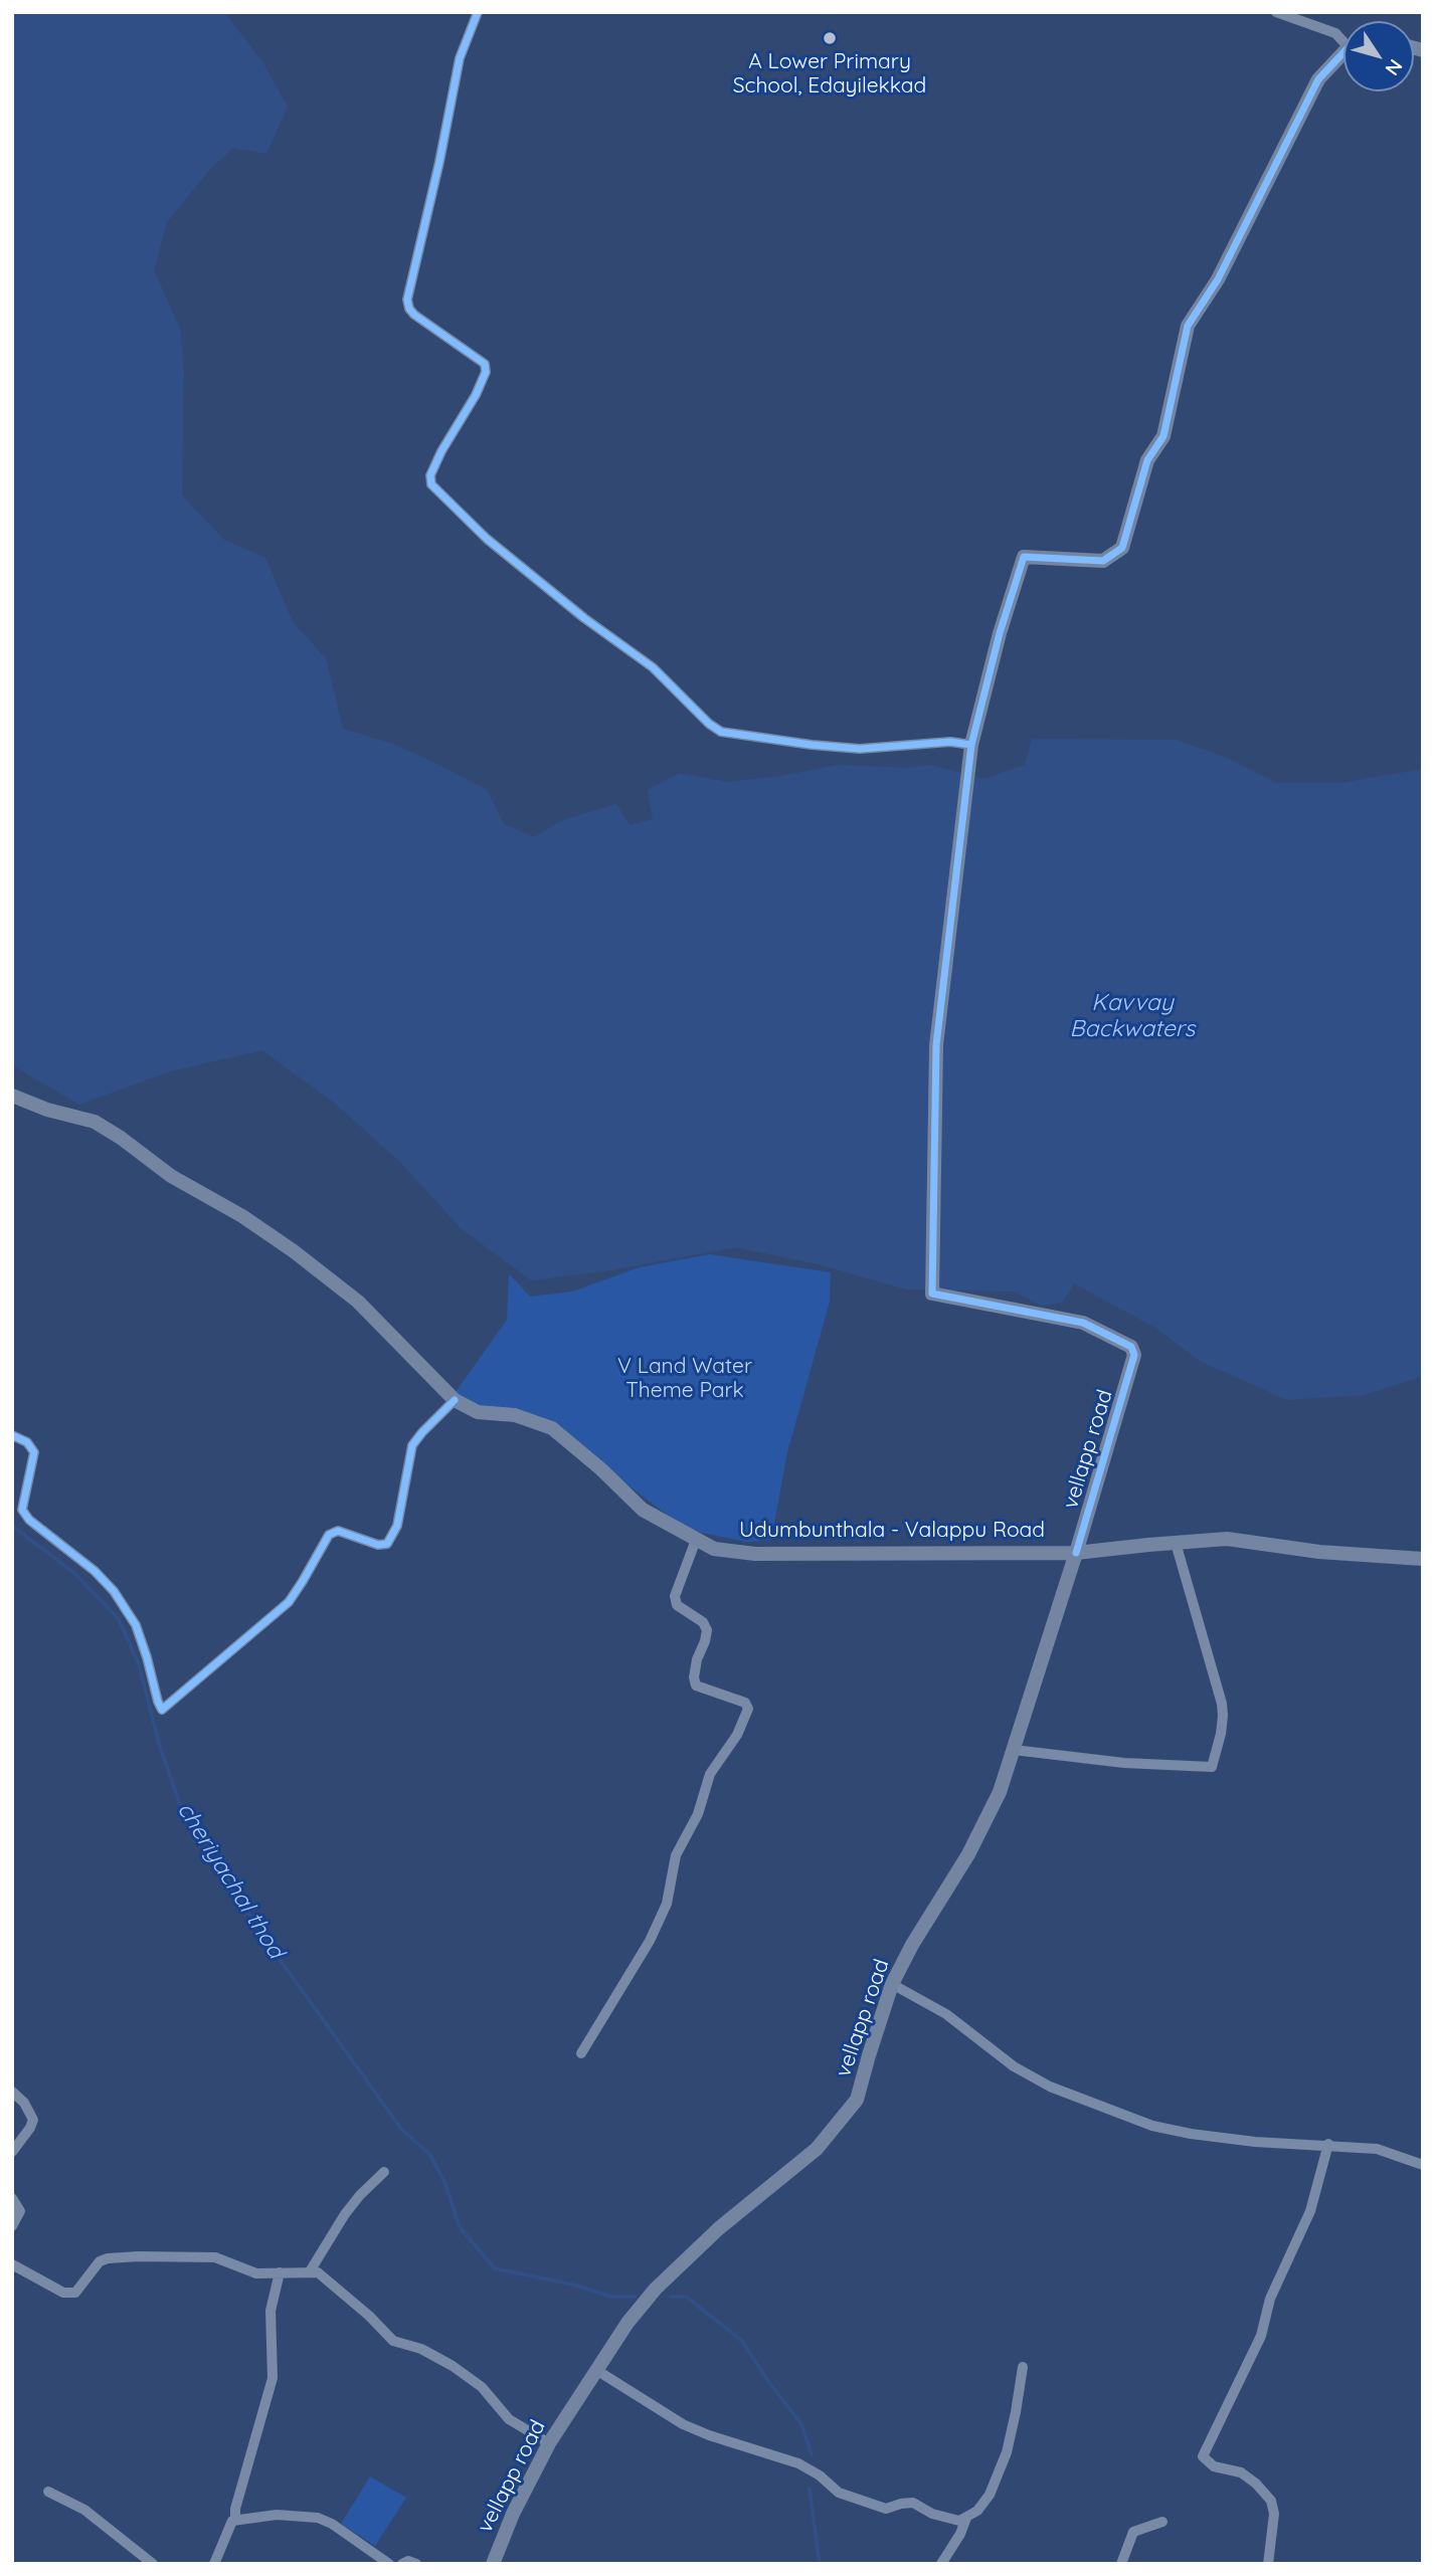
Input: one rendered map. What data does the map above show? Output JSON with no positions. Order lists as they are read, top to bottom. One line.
{"streets":{"main road":["vellapp road","Udumbunthala - Valappu Road"]},"crossings":[["vellapp road","Udumbunthala - Valappu Road"]],"water":["Kavvay Backwaters","cheriyachal thod"],"parks":["V Land Water Theme Park"],"places":["A Lower Primary School, Edayilekkad"],"north":"bottom right"}
